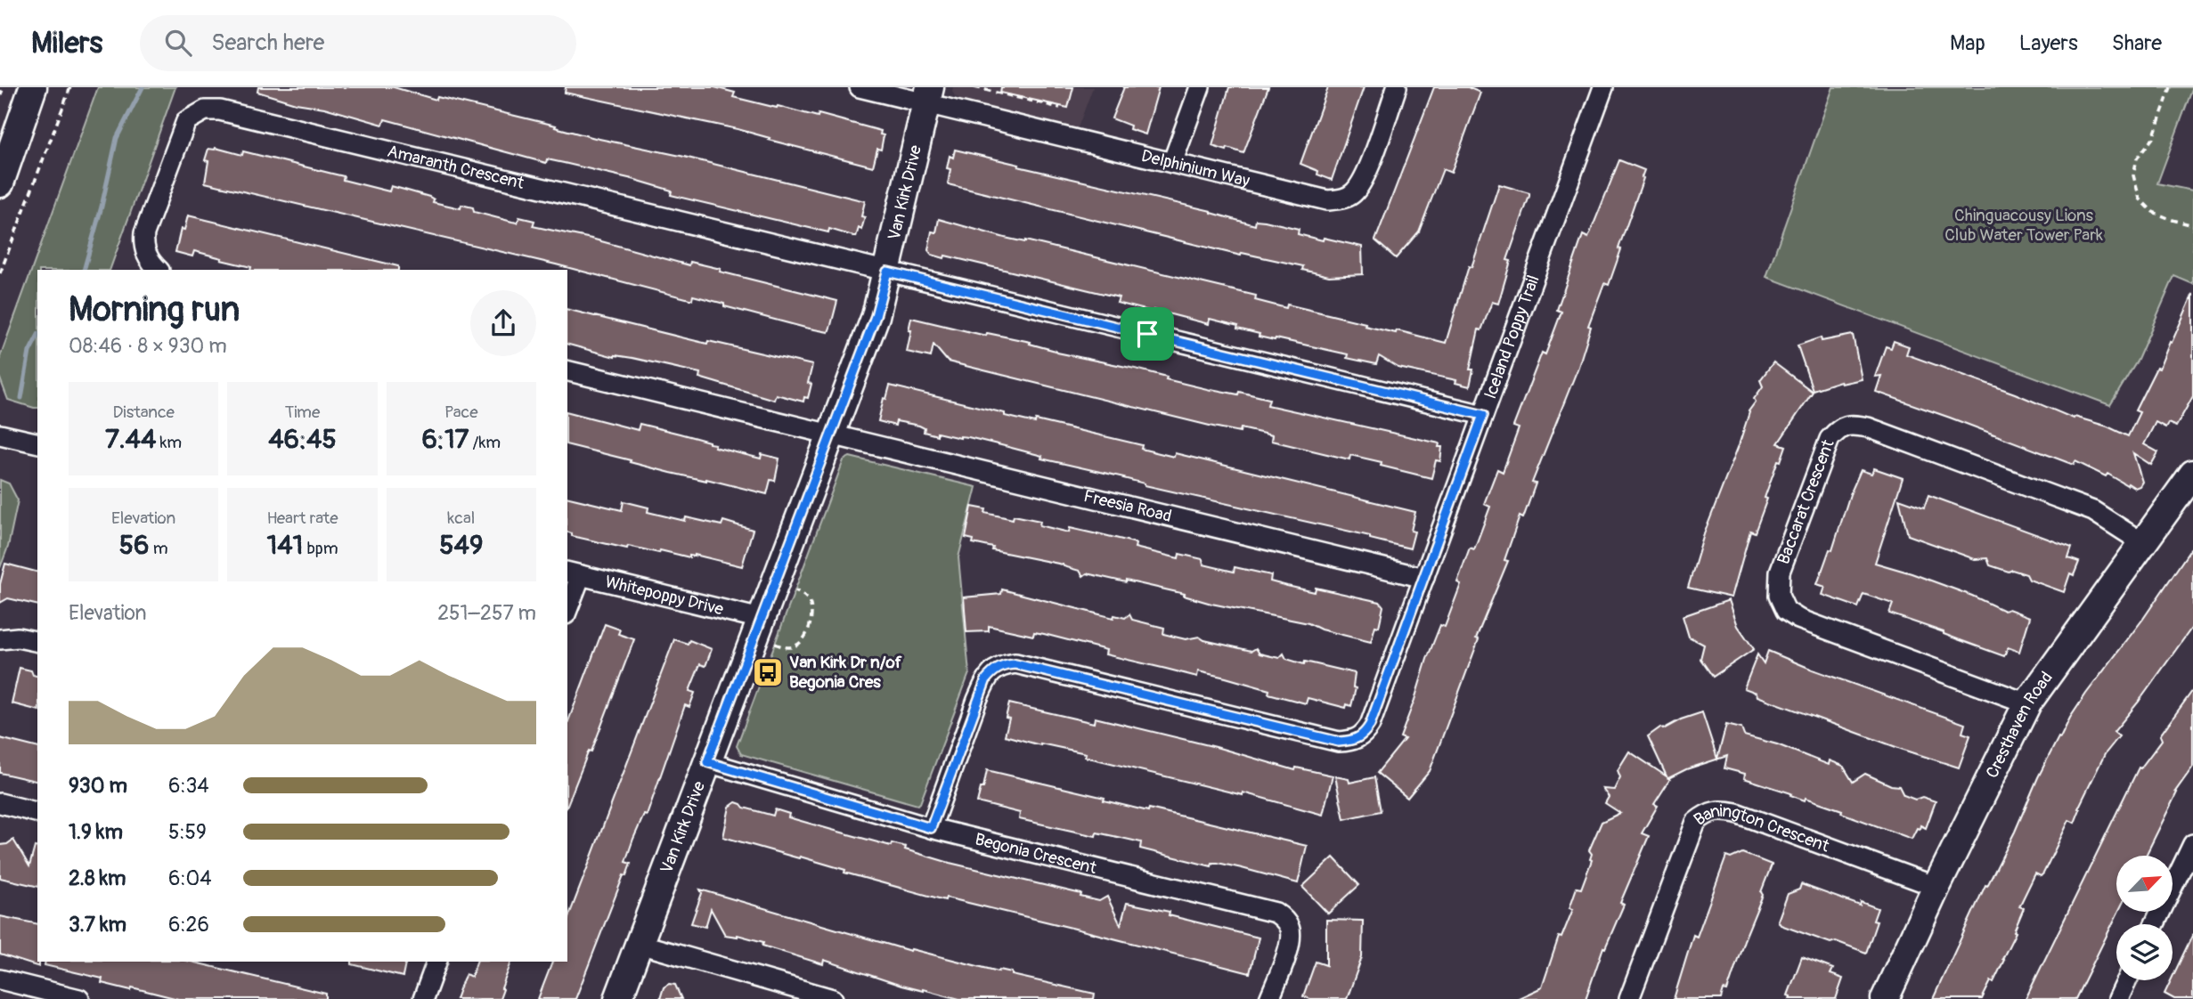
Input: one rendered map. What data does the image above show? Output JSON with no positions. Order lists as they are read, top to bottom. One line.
{"streets":{"street":["Amaranth Crescent","Delphinium Way","Van Kirk Drive","Iceland Poppy Trail","Baccarat Crescent","Freesia Road","Whitepoppy Drive","Cresthaven Road","Banington Crescent","Begonia Crescent"]},"crossings":[["Amaranth Crescent","Van Kirk Drive"],["Amaranth Crescent","Iceland Poppy Trail"],["Delphinium Way","Van Kirk Drive"],["Van Kirk Drive","Freesia Road"],["Van Kirk Drive","Whitepoppy Drive"],["Van Kirk Drive","Begonia Crescent"],["Iceland Poppy Trail","Freesia Road"],["Iceland Poppy Trail","Begonia Crescent"],["Baccarat Crescent","Cresthaven Road"],["Cresthaven Road","Banington Crescent"]],"parks":["Chinguacousy Lions Club Water Tower Park"],"places":{"bus stop":["Van Kirk Dr n/of Begonia Cres"]},"north":"top right","page":{"header":"Milers","search":"Search here","nav":["Map","Layers","Share"],"heading":["Morning run","08:46 · 8 × 930 m"],"stats":[["Distance","7.44 km"],["Time","46:45"],["Pace","6:17 /km"],["Elevation","56 m"],["Heart rate","141 bpm"],["kcal","549"]],"chart":["Elevation","251–257 m"],"list":[{"name":"930 m","note":"6:34"},{"name":"1.9 km","note":"5:59"},{"name":"2.8 km","note":"6:04"},{"name":"3.7 km","note":"6:26"}]}}
